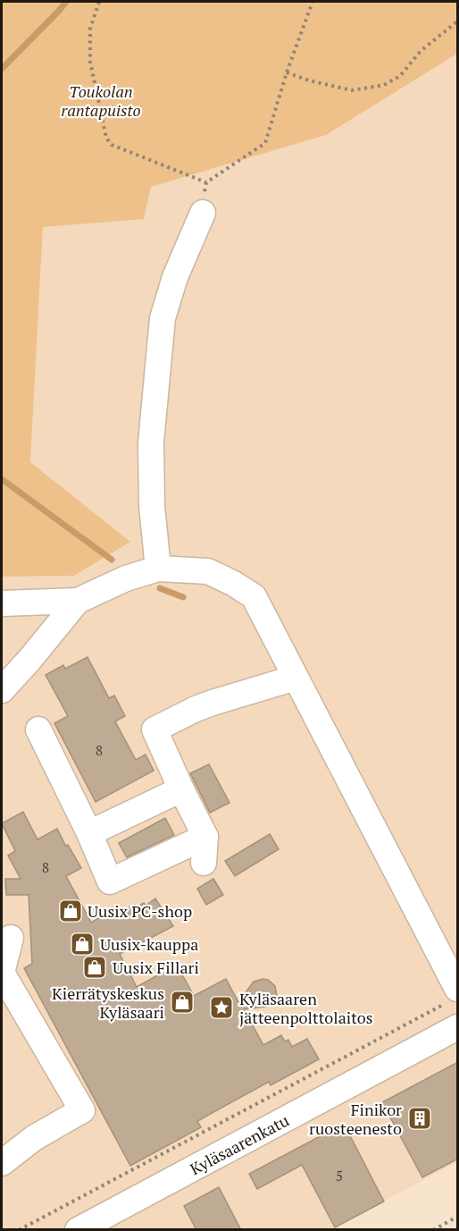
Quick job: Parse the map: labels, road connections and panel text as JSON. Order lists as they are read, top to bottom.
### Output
{
  "streets": {
    "street": ["Kyläsaarenkatu"]
  },
  "parks": ["Toukolan rantapuisto"],
  "places": {
    "shop": [
      "Uusix PC-shop",
      "Uusix-kauppa",
      "Uusix Fillari",
      "Kierrätyskeskus Kyläsaari"
    ],
    "place": ["Kyläsaaren jätteenpolttolaitos"],
    "building": ["Finikor ruosteenesto"]
  },
  "house_numbers": ["8", "8", "5"]
}
